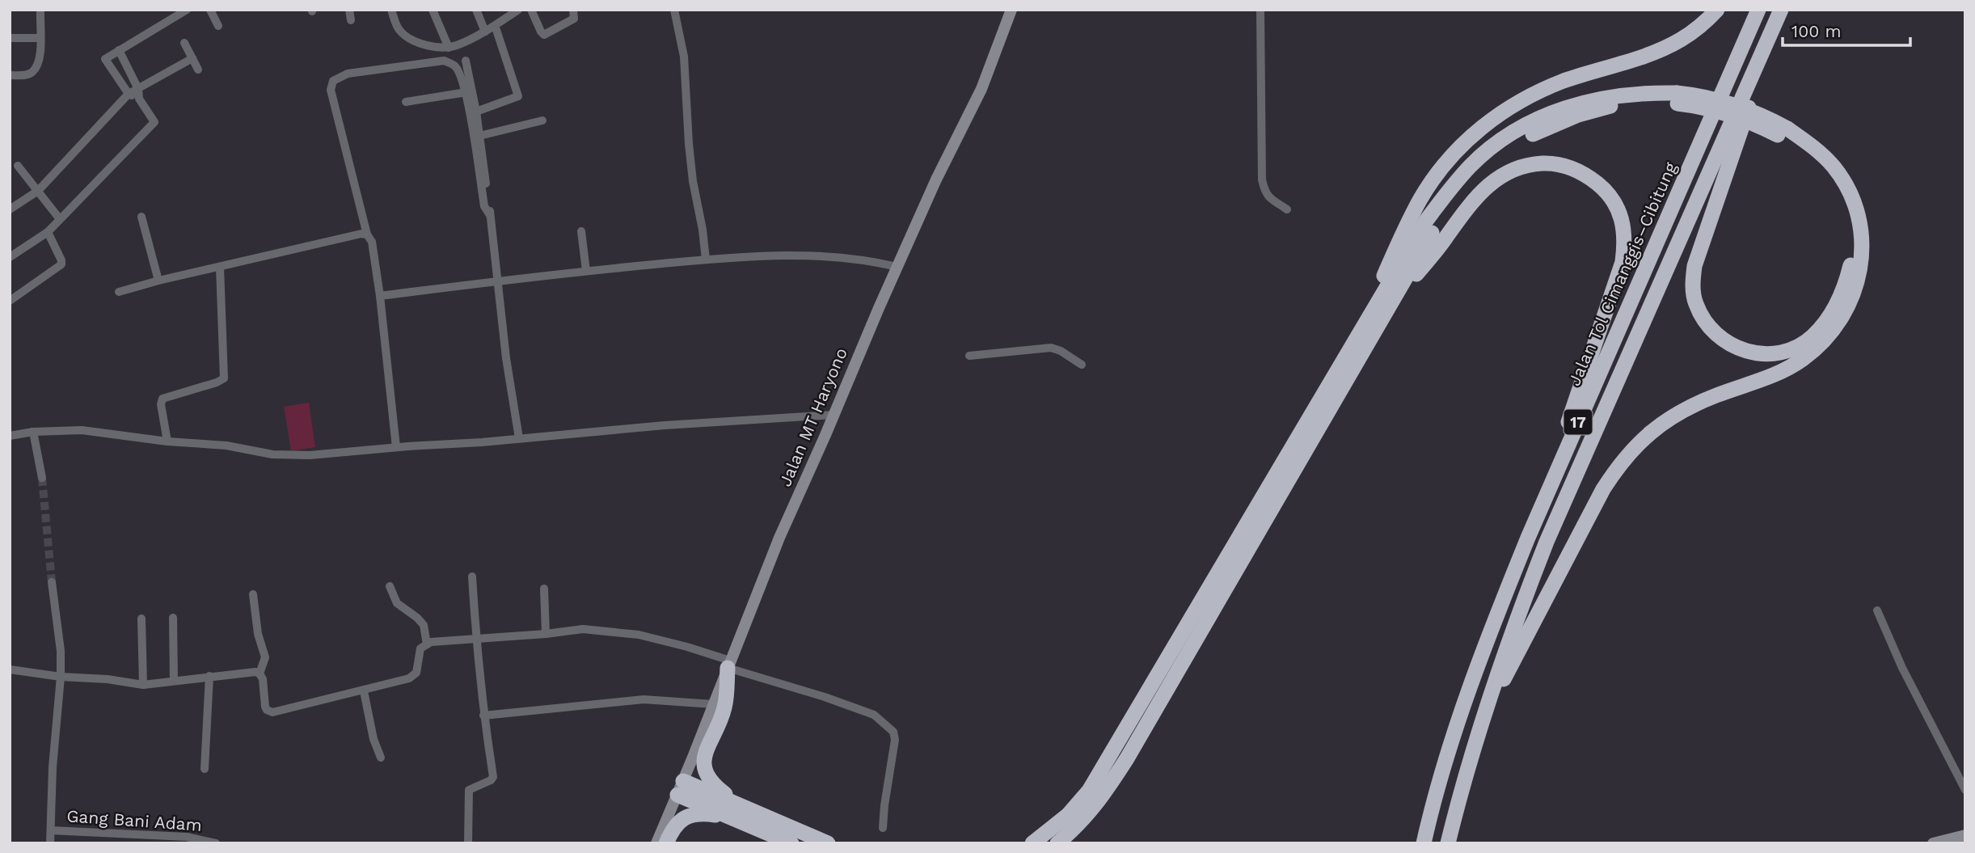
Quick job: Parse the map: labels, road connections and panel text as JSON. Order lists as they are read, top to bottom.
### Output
{
  "streets": {
    "highway": ["Jalan Tol Cimanggis–Cibitung", "17"],
    "main road": ["Jalan MT Haryono"],
    "street": ["Gang Bani Adam"]
  },
  "scale_bar": "100 m"
}
